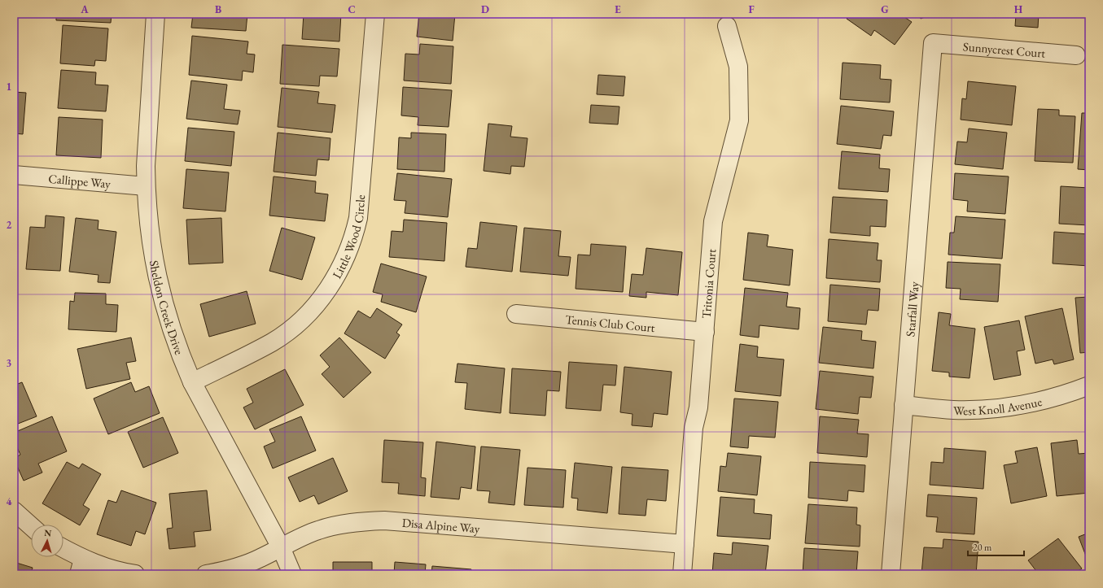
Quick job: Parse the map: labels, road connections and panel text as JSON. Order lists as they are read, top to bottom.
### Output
{
  "streets": {
    "street": [
      "Sunnycrest Court",
      "Callippe Way",
      "Little Wood Circle",
      "Tritonia Court",
      "Sheldon Creek Drive",
      "Starfall Way",
      "Tennis Club Court",
      "West Knoll Avenue",
      "Disa Alpine Way"
    ]
  },
  "crossings": [
    ["Sunnycrest Court", "Starfall Way"],
    ["Callippe Way", "Sheldon Creek Drive"],
    ["Little Wood Circle", "Sheldon Creek Drive"],
    ["Tritonia Court", "Tennis Club Court"],
    ["Tritonia Court", "Disa Alpine Way"],
    ["Sheldon Creek Drive", "Disa Alpine Way"],
    ["Starfall Way", "West Knoll Avenue"]
  ],
  "scale_bar": "20 m",
  "north": "top",
  "grid": {
    "columns": [
      "A",
      "B",
      "C",
      "D",
      "E",
      "F",
      "G",
      "H"
    ],
    "rows": [
      "1",
      "2",
      "3",
      "4"
    ]
  }
}
